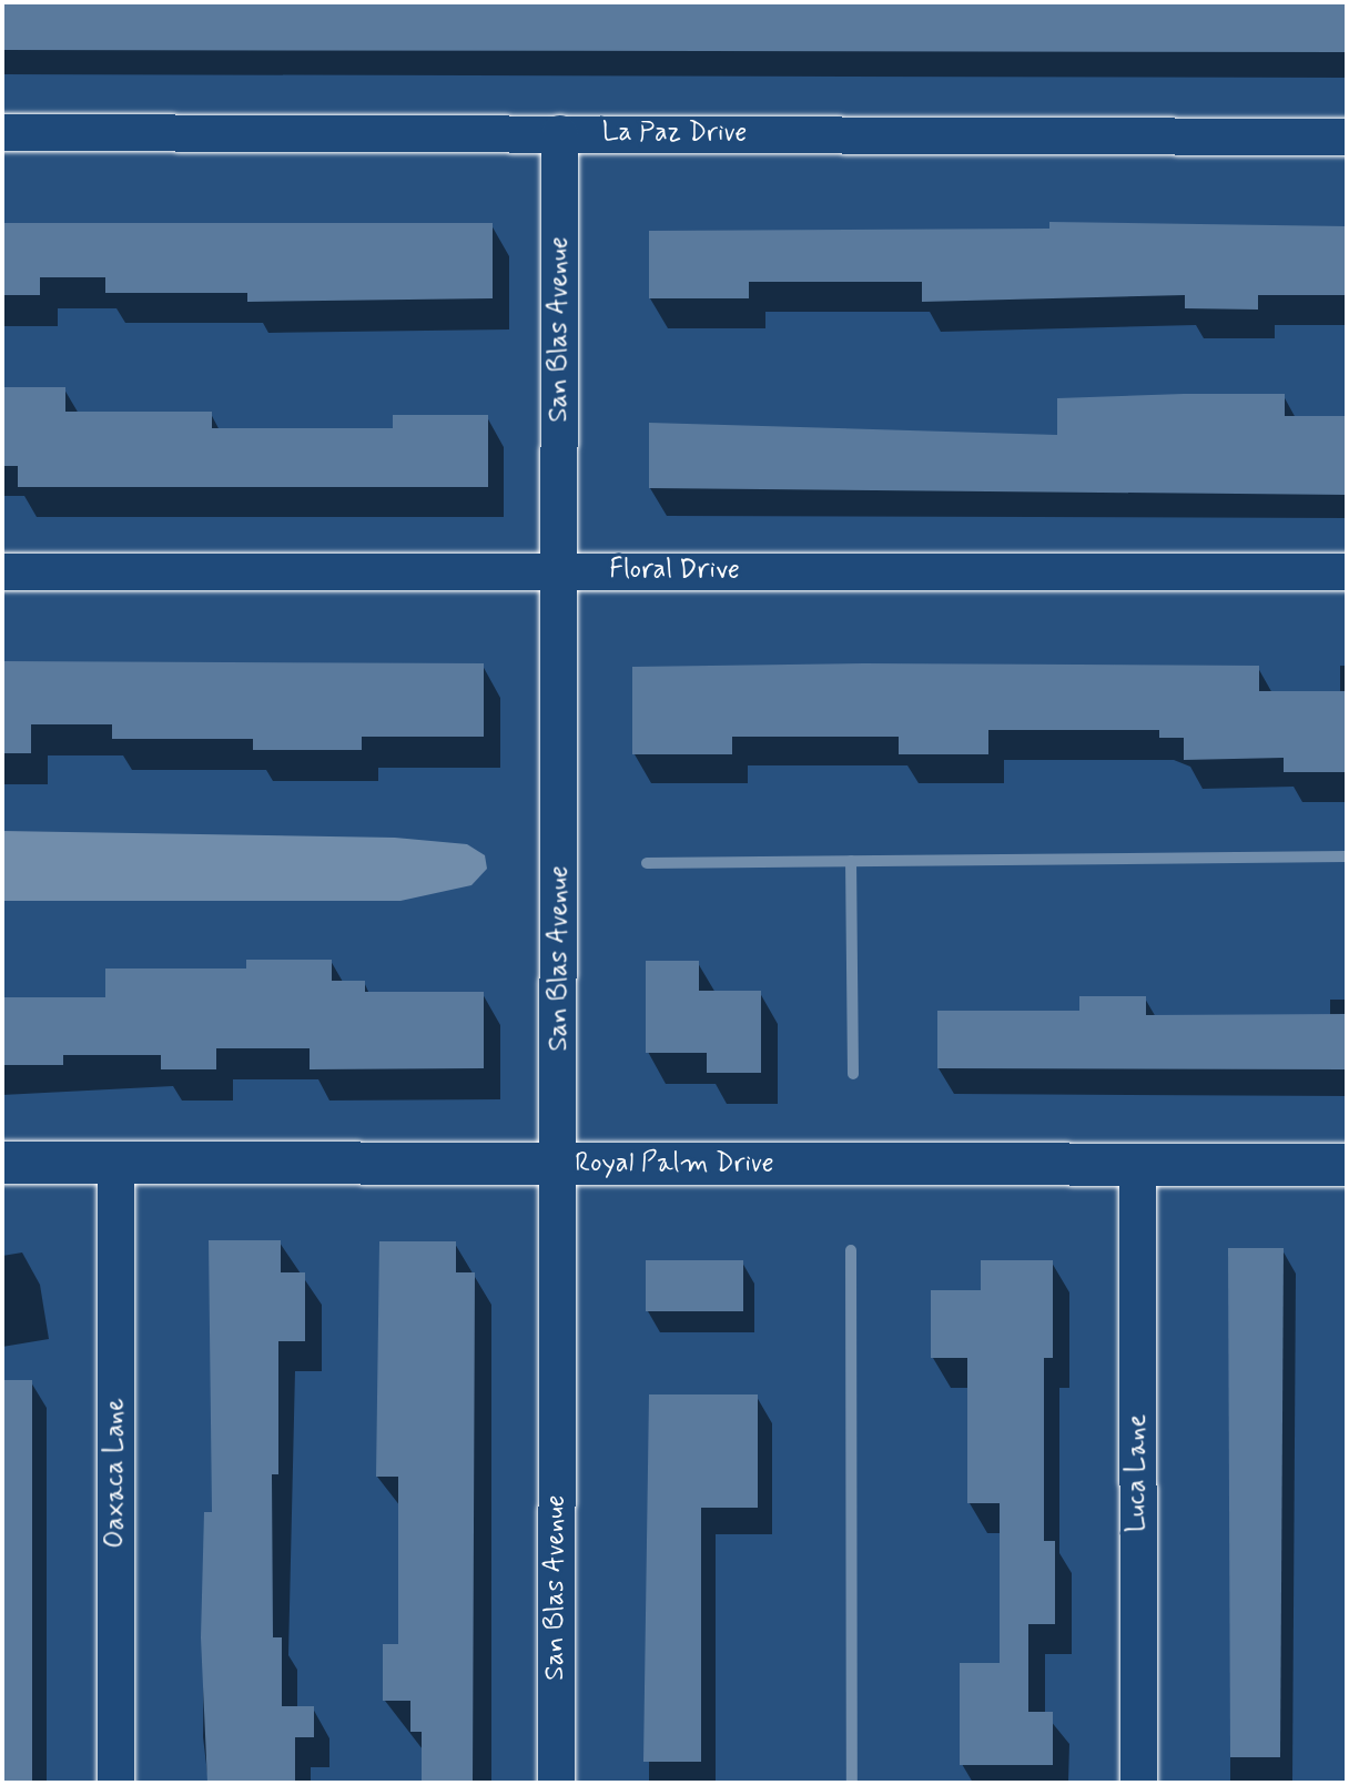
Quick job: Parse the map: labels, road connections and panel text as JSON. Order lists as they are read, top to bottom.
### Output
{
  "streets": {
    "street": [
      "La Paz Drive",
      "San Blas Avenue",
      "Floral Drive",
      "Royal Palm Drive",
      "Oaxaca Lane",
      "Luca Lane"
    ]
  },
  "crossings": [
    ["La Paz Drive", "San Blas Avenue"],
    ["San Blas Avenue", "Floral Drive"],
    ["San Blas Avenue", "Royal Palm Drive"],
    ["Royal Palm Drive", "Oaxaca Lane"],
    ["Royal Palm Drive", "Luca Lane"]
  ]
}
